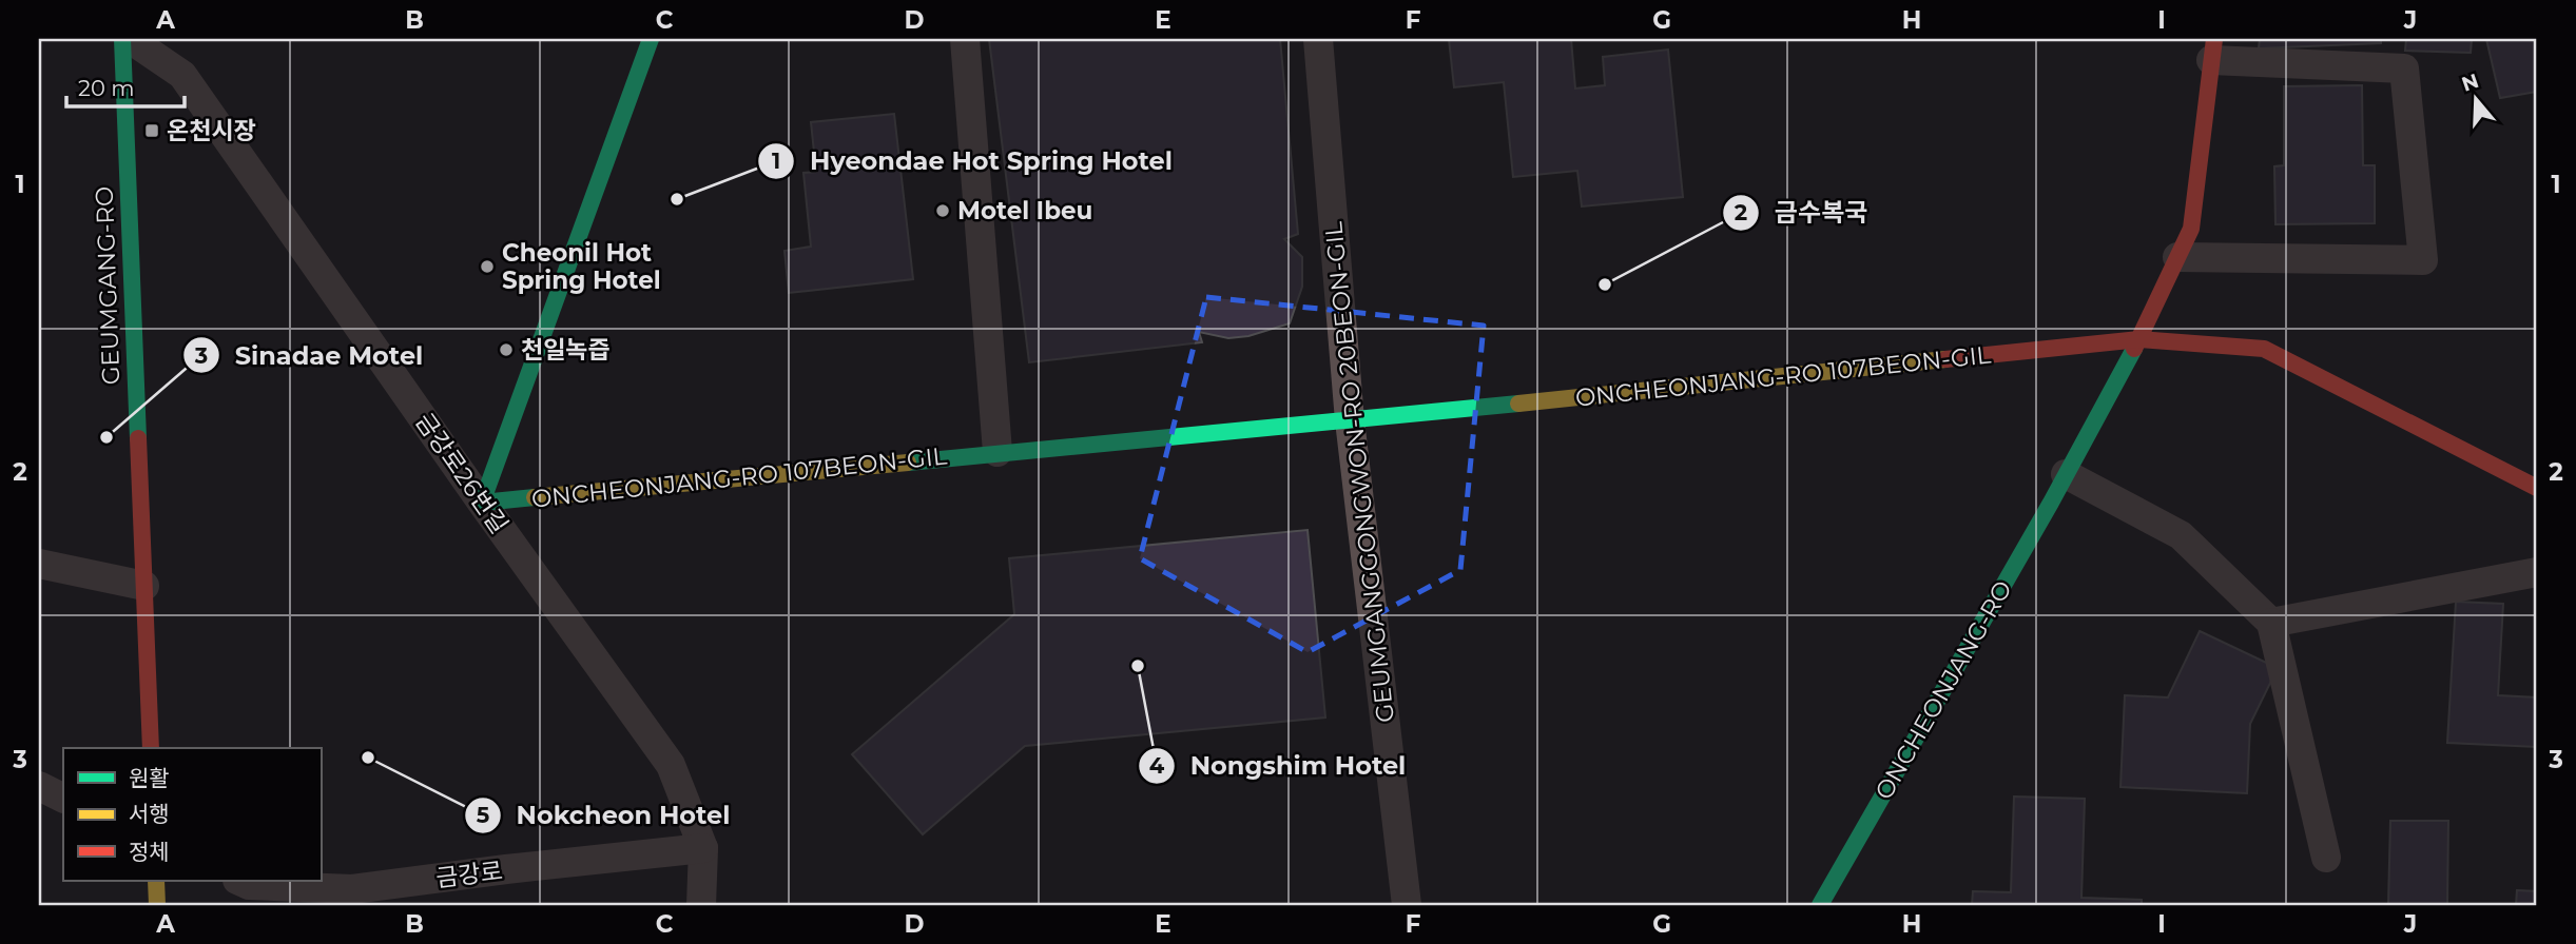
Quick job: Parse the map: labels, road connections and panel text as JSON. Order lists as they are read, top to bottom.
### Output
{
  "streets": {
    "street": [
      "GEUMGANG-RO",
      "ONCHEONJANG-RO 107BEON-GIL",
      "GEUMGANGGONGWON-RO 20BEON-GIL",
      "금강로26번길",
      "ONCHEONJANG-RO",
      "금강로"
    ]
  },
  "crossings": [
    ["ONCHEONJANG-RO 107BEON-GIL", "GEUMGANGGONGWON-RO 20BEON-GIL"],
    ["ONCHEONJANG-RO 107BEON-GIL", "금강로26번길"],
    ["ONCHEONJANG-RO 107BEON-GIL", "ONCHEONJANG-RO"],
    ["금강로26번길", "금강로"]
  ],
  "places": {
    "transit": ["온천시장"],
    "other": [
      "Hyeondae Hot Spring Hotel",
      "Motel Ibeu",
      "Cheonil Hot Spring Hotel",
      "금수복국",
      "천일녹즙",
      "Sinadae Motel",
      "Nongshim Hotel",
      "Nokcheon Hotel"
    ]
  },
  "legend": ["원활", "서행", "정체"],
  "scale_bar": "20 m",
  "north": "top",
  "grid": {
    "columns": [
      "A",
      "B",
      "C",
      "D",
      "E",
      "F",
      "G",
      "H",
      "I",
      "J"
    ],
    "rows": ["1", "2", "3"]
  }
}
